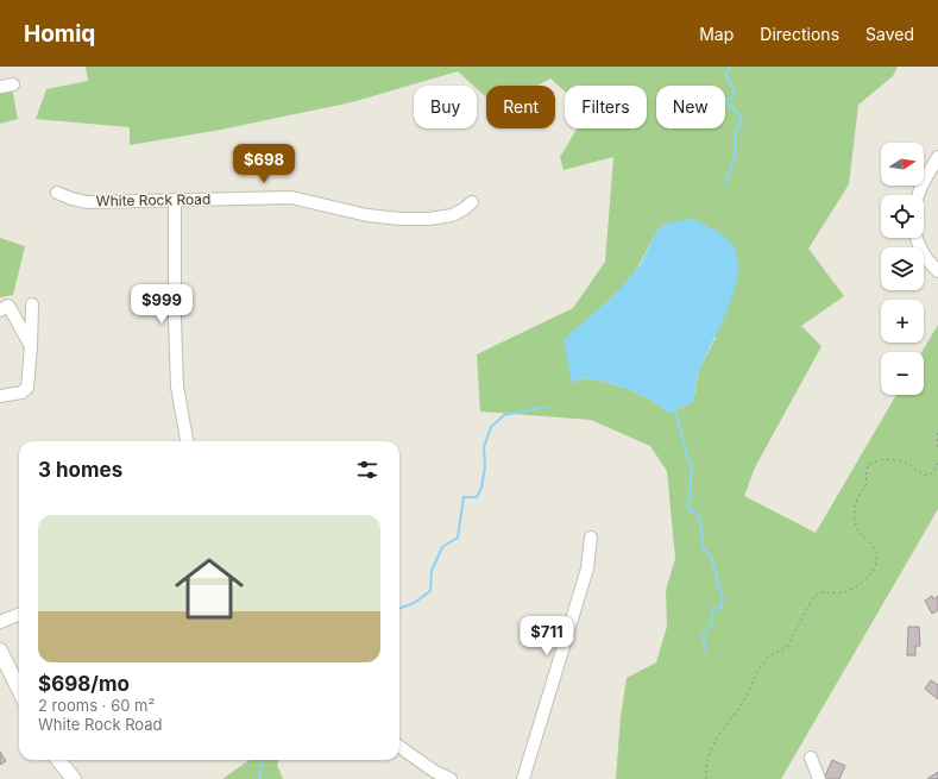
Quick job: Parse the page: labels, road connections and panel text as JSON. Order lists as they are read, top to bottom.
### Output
{
  "streets": {
    "street": ["White Rock Road"]
  },
  "north": "right",
  "page": {
    "header": "Homiq",
    "nav": ["Map", "Directions", "Saved"],
    "chip": [
      "Buy",
      "Rent",
      "Filters",
      "New"
    ],
    "map_buttons": ["+", "−"],
    "price": ["$698", "$999", "$711"],
    "heading": "3 homes",
    "list": [
      {
        "name": "$698/mo",
        "note": "2 rooms · 60 m² · White Rock Road"
      }
    ]
  }
}
